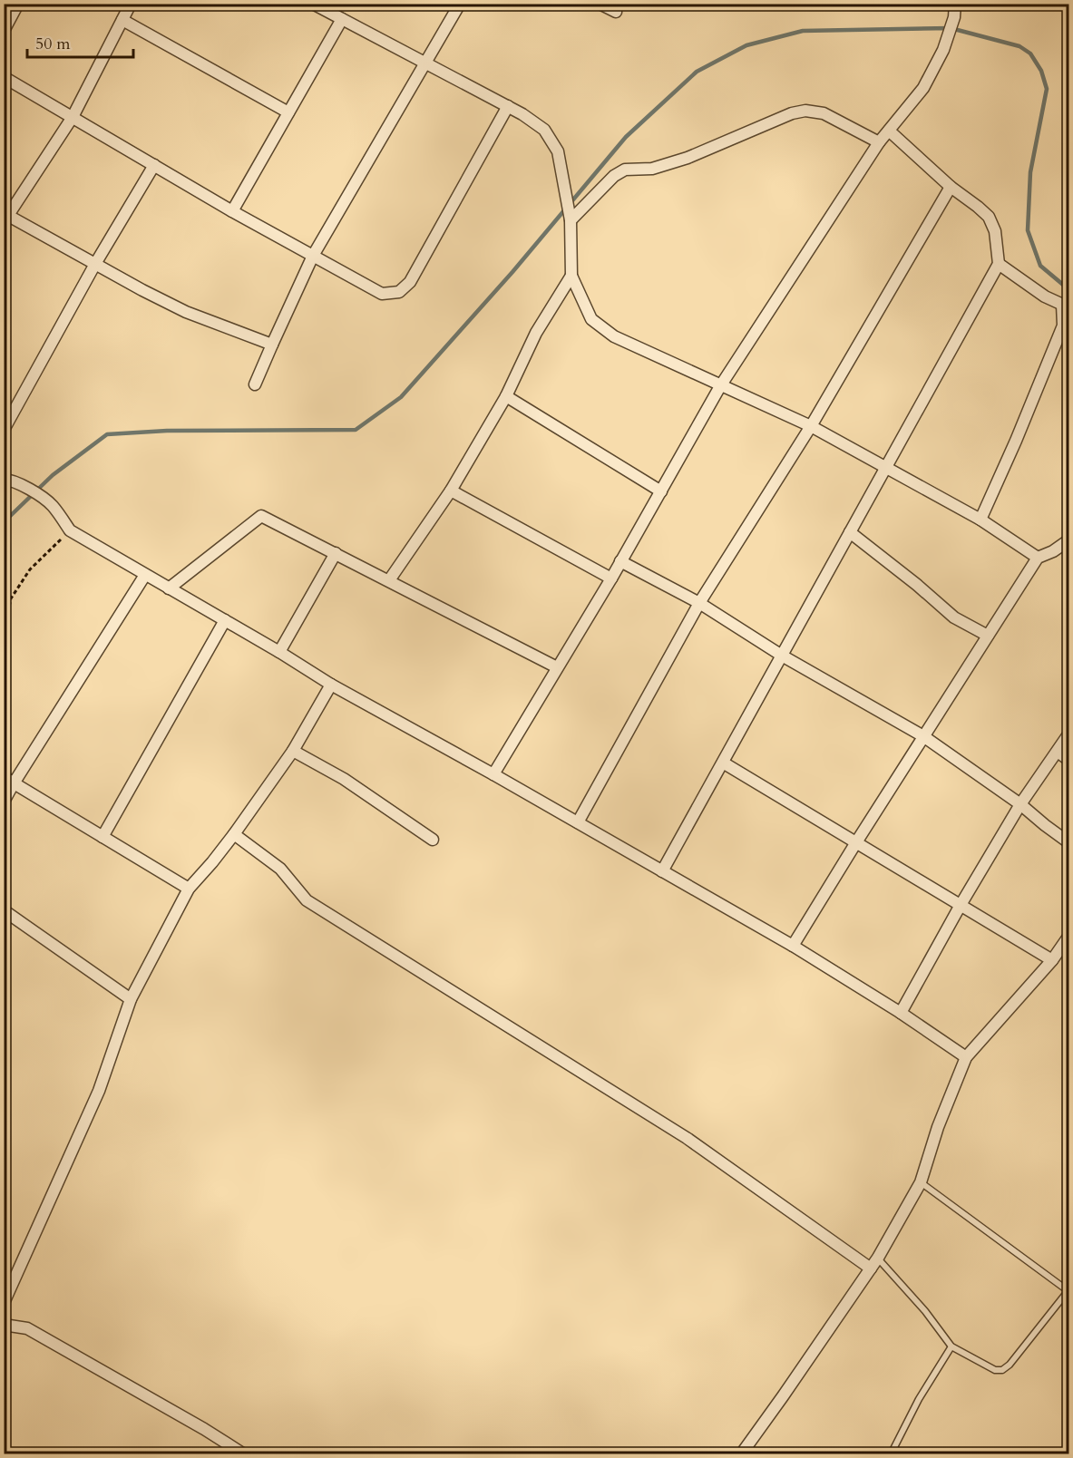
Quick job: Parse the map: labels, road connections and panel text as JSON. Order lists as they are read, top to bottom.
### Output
{
  "scale_bar": "50 m"
}
